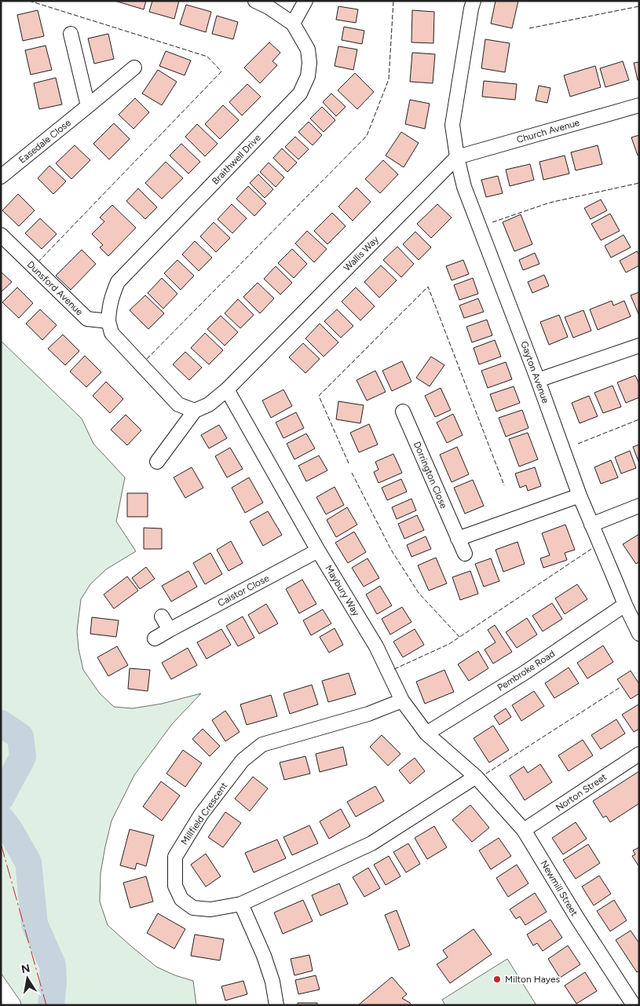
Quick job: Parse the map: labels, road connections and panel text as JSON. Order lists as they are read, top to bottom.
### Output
{
  "streets": {
    "street": [
      "Church Avenue",
      "Easedale Close",
      "Braithwell Drive",
      "Wallis Way",
      "Dunsford Avenue",
      "Gayton Avenue",
      "Dorrington Close",
      "Caistor Close",
      "Maybury Way",
      "Pembroke Road",
      "Norton Street",
      "Millfield Crescent",
      "Newmill Street"
    ]
  },
  "crossings": [
    ["Church Avenue", "Wallis Way"],
    ["Church Avenue", "Gayton Avenue"],
    ["Braithwell Drive", "Dunsford Avenue"],
    ["Wallis Way", "Gayton Avenue"],
    ["Wallis Way", "Maybury Way"],
    ["Gayton Avenue", "Pembroke Road"],
    ["Caistor Close", "Maybury Way"],
    ["Maybury Way", "Pembroke Road"],
    ["Maybury Way", "Millfield Crescent"],
    ["Maybury Way", "Newmill Street"],
    ["Norton Street", "Newmill Street"],
    ["Millfield Crescent", "Newmill Street"]
  ],
  "places": ["Milton Hayes"],
  "north": "top"
}
